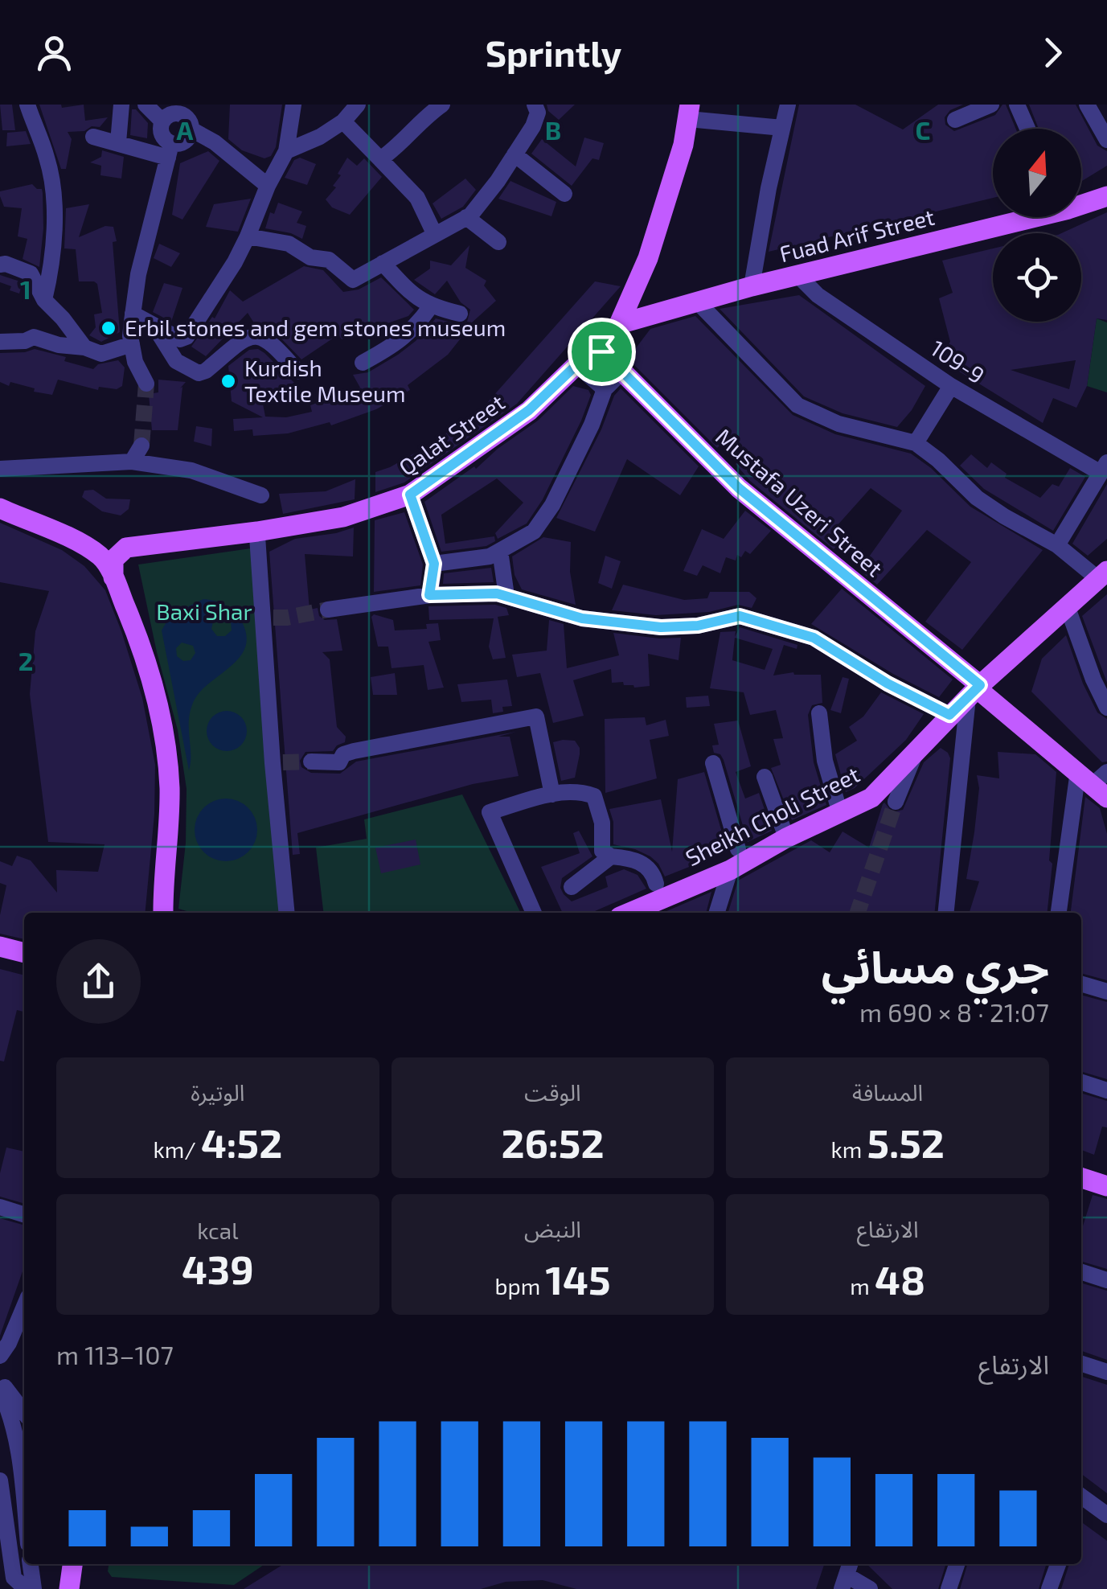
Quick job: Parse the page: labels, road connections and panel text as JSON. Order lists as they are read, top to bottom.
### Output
{
  "streets": {
    "main road": [
      "Fuad Arif Street",
      "Qalat Street",
      "Mustafa Uzeri Street",
      "Sheikh Choli Street"
    ],
    "street": ["109-9"]
  },
  "crossings": [
    ["Fuad Arif Street", "109-9"],
    ["Fuad Arif Street", "Qalat Street"],
    ["Qalat Street", "Mustafa Uzeri Street"],
    ["Mustafa Uzeri Street", "Sheikh Choli Street"]
  ],
  "parks": ["Baxi Shar"],
  "places": ["Erbil stones and gem stones museum", "Kurdish Textile Museum"],
  "north": "top",
  "page": {
    "header": "Sprintly",
    "heading": ["جري مسائي", "21:07 · 8 × 690 m"],
    "stats": [
      ["المسافة", "5.52 km"],
      ["الوقت", "26:52"],
      ["الوتيرة", "4:52 /km"],
      ["الارتفاع", "48 m"],
      ["النبض", "145 bpm"],
      ["kcal", "439"]
    ],
    "chart": ["الارتفاع", "107–113 m"]
  },
  "grid": {
    "columns": ["A", "B", "C"],
    "rows": ["1", "2"]
  }
}
